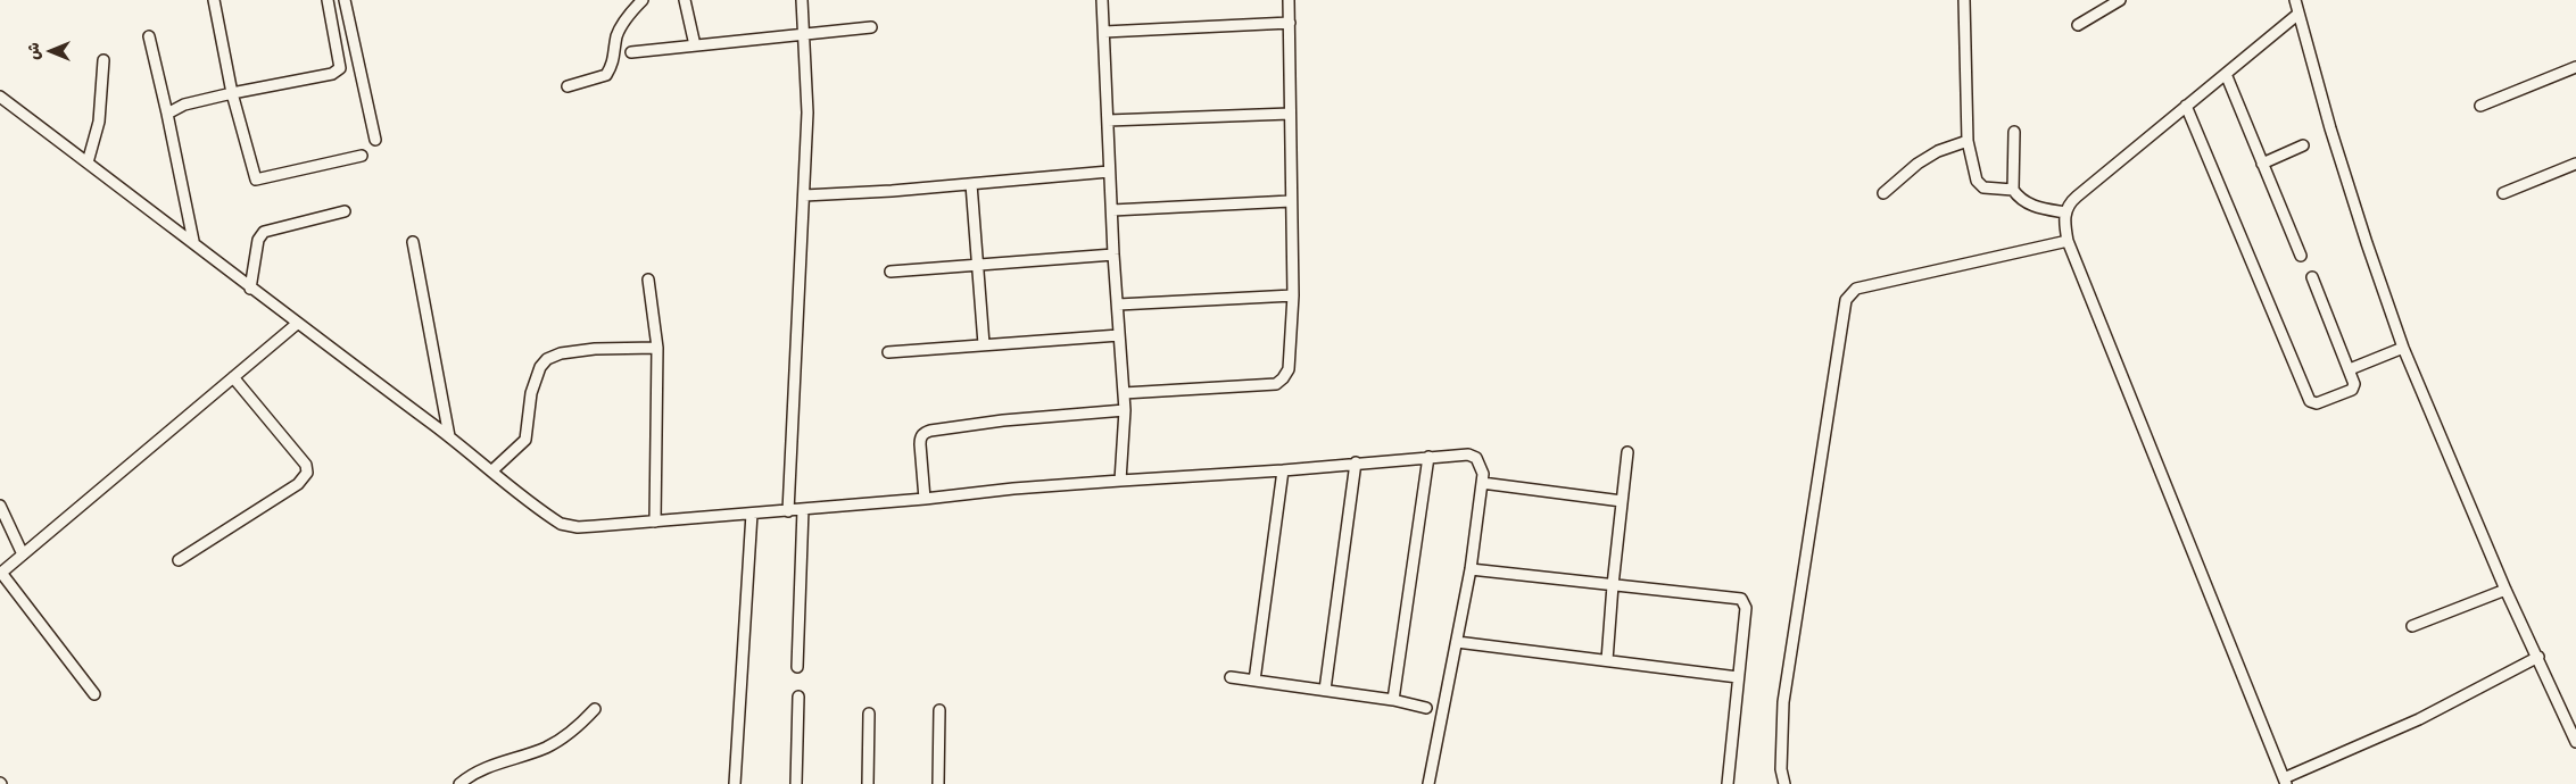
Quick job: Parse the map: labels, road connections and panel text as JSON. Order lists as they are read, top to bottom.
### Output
{
  "north": "left"
}
